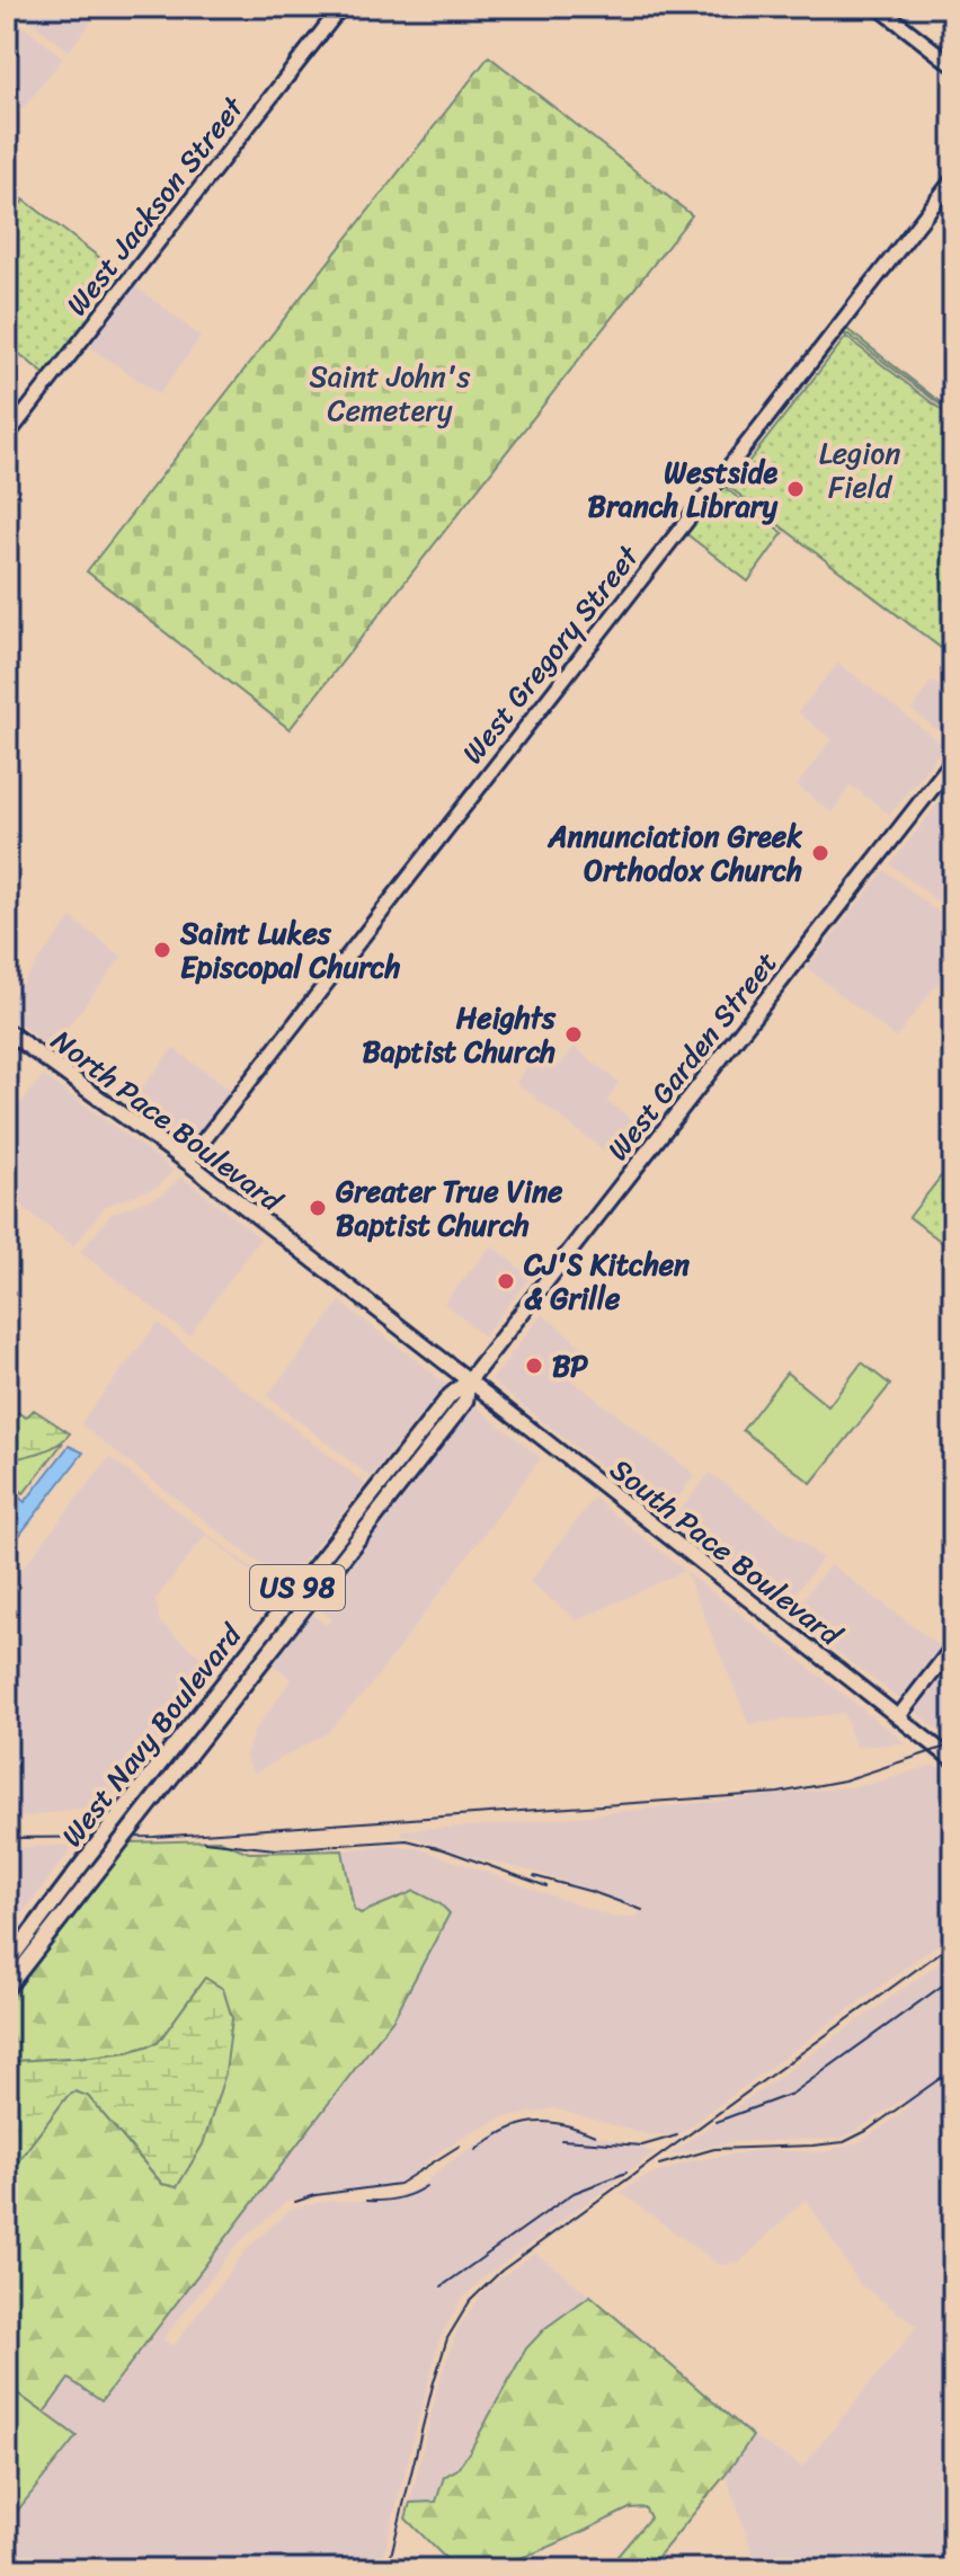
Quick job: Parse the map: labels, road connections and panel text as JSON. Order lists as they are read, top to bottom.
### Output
{
  "streets": {
    "main road": [
      "West Garden Street",
      "North Pace Boulevard",
      "US 98",
      "West Navy Boulevard"
    ],
    "street": ["West Jackson Street", "West Gregory Street", "South Pace Boulevard"]
  },
  "crossings": [
    ["West Gregory Street", "North Pace Boulevard"],
    ["West Garden Street", "North Pace Boulevard"],
    ["West Garden Street", "South Pace Boulevard"],
    ["West Garden Street", "West Navy Boulevard"],
    ["North Pace Boulevard", "South Pace Boulevard"],
    ["North Pace Boulevard", "West Navy Boulevard"],
    ["South Pace Boulevard", "West Navy Boulevard"]
  ],
  "parks": ["Saint John's Cemetery", "Legion Field"],
  "places": [
    "Westside Branch Library",
    "Annunciation Greek Orthodox Church",
    "Saint Lukes Episcopal Church",
    "Heights Baptist Church",
    "Greater True Vine Baptist Church",
    "CJ'S Kitchen & Grille",
    "BP"
  ]
}
